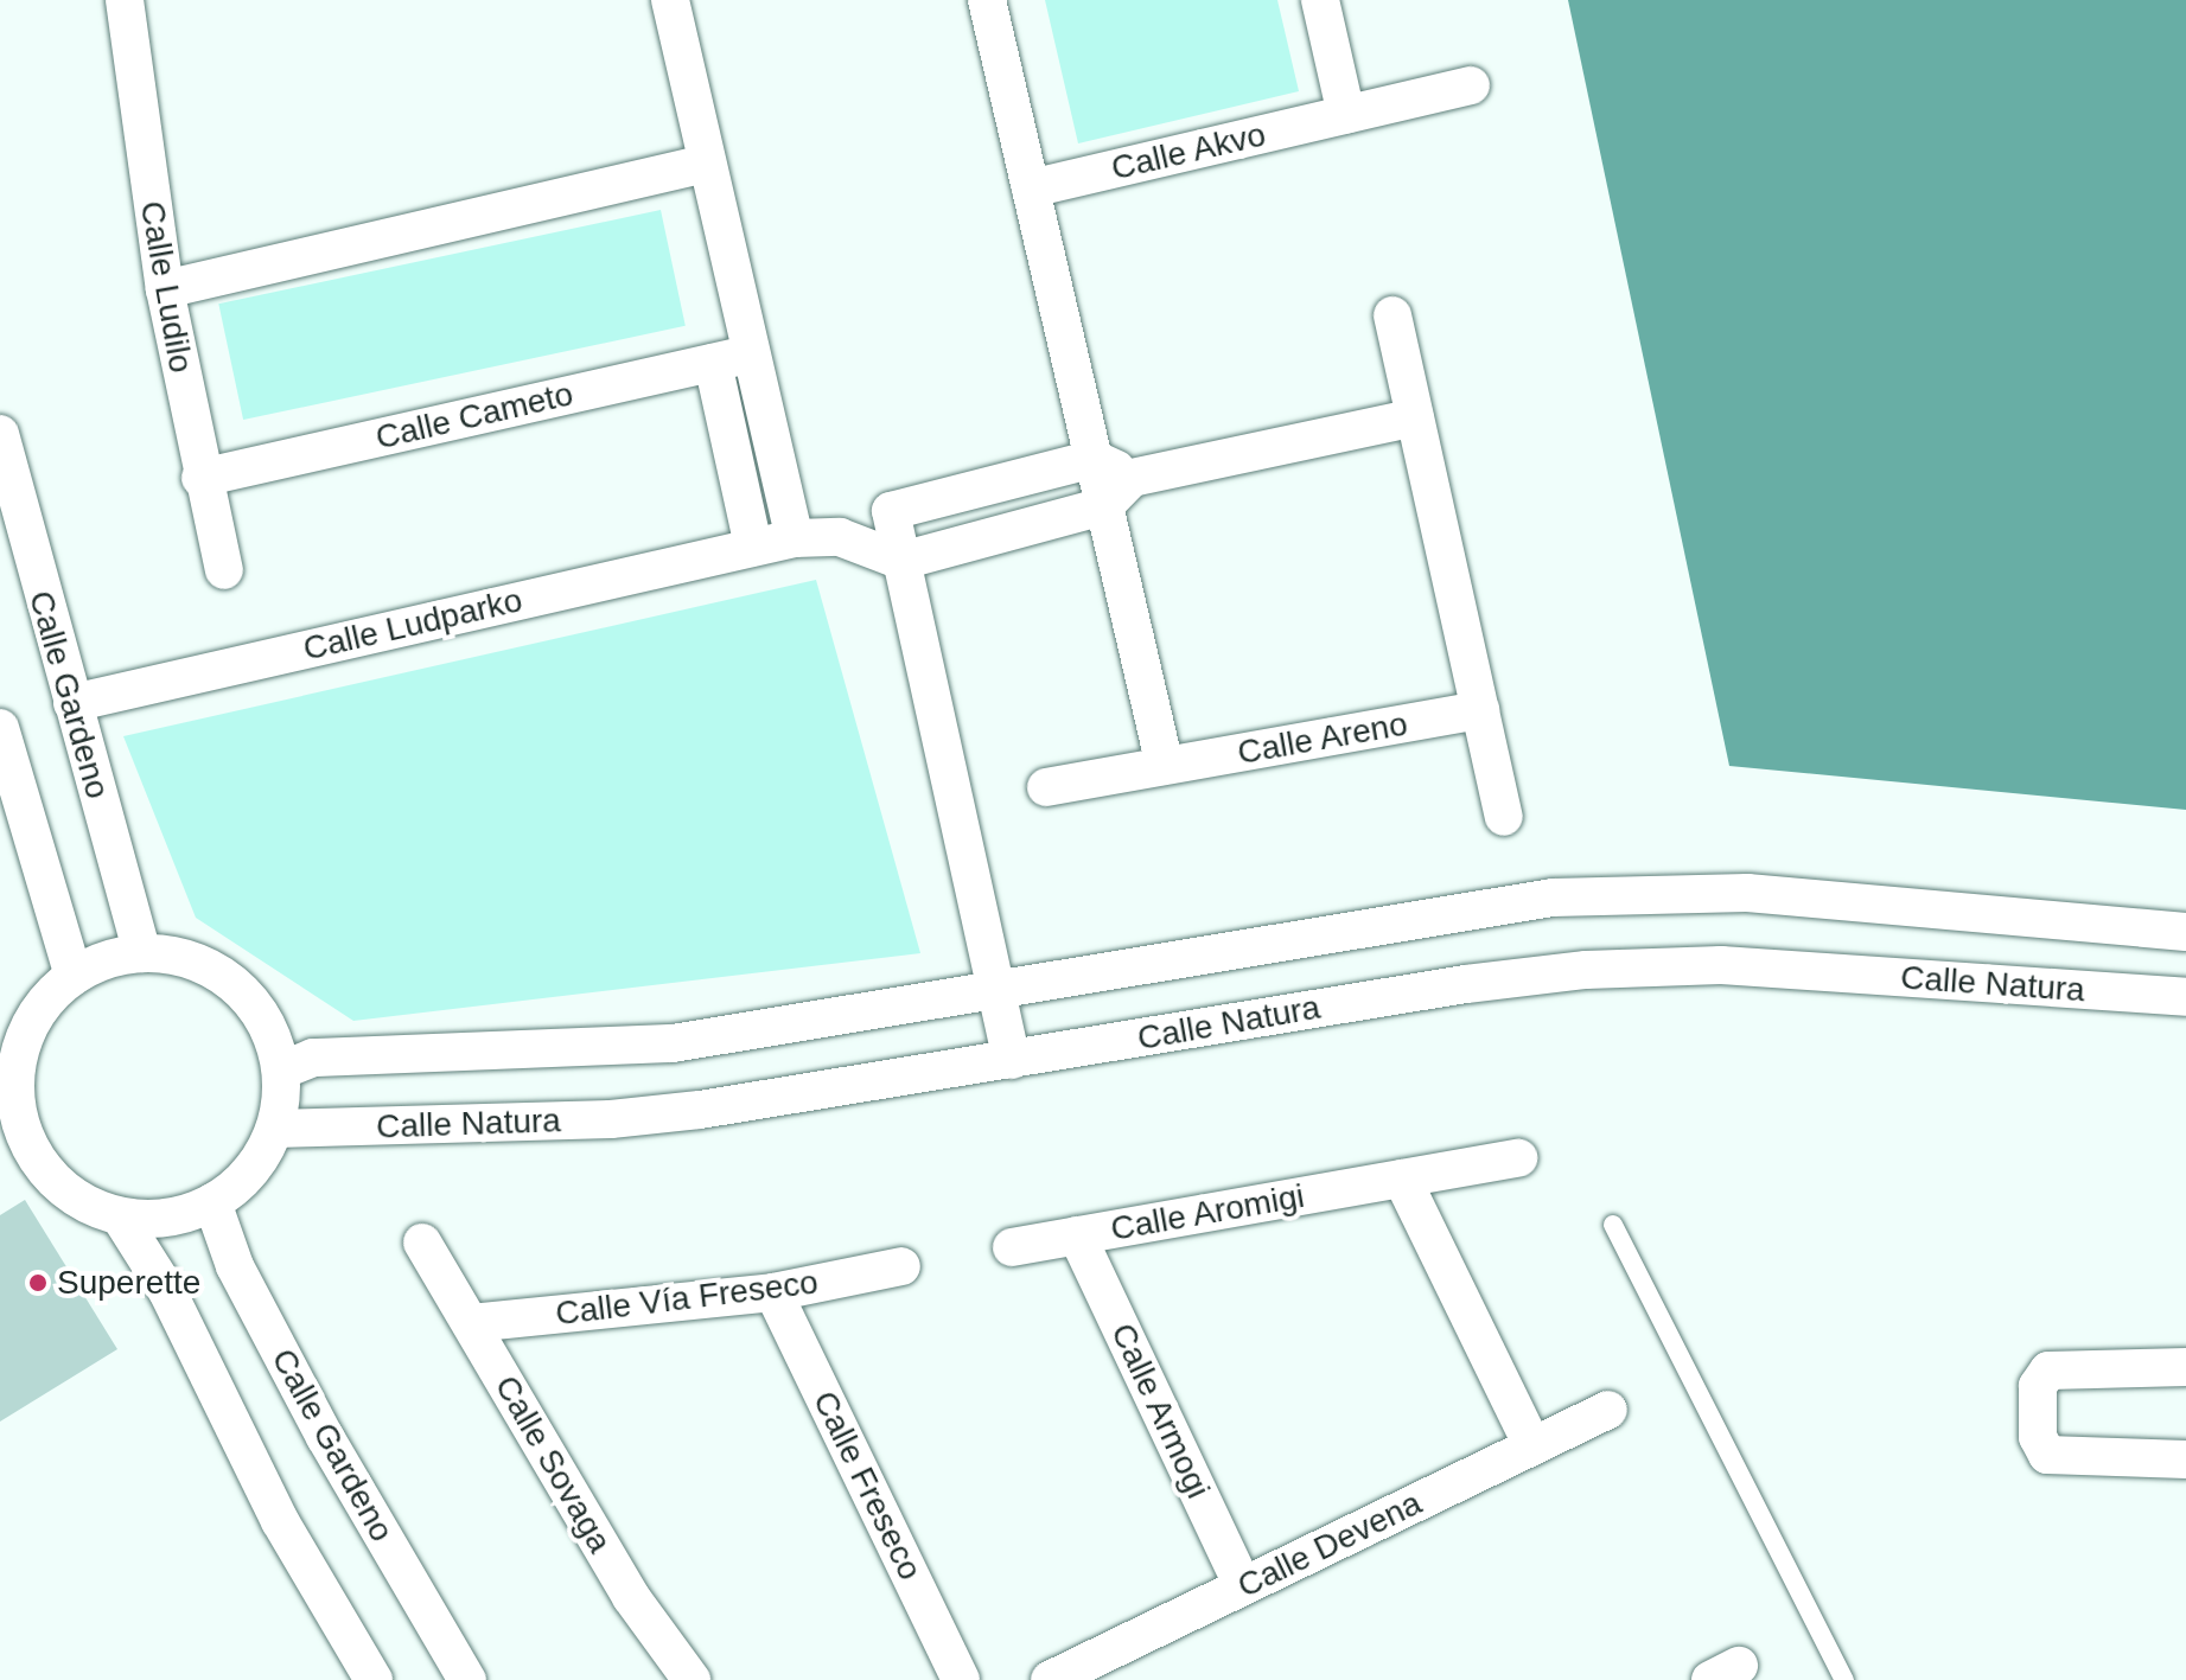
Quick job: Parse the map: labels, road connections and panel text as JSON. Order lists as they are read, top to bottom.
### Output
{
  "streets": {
    "street": [
      "Calle Akvo",
      "Calle Ludilo",
      "Calle Cameto",
      "Calle Ludparko",
      "Calle Gardeno",
      "Calle Areno",
      "Calle Natura",
      "Calle Aromigi",
      "Calle Vía Freseco",
      "Calle Armogi",
      "Calle Sovaga",
      "Calle Freseco",
      "Calle Devena"
    ]
  },
  "crossings": [
    ["Calle Ludilo", "Calle Cameto"],
    ["Calle Ludparko", "Calle Gardeno"],
    ["Calle Gardeno", "Calle Natura"],
    ["Calle Aromigi", "Calle Armogi"],
    ["Calle Vía Freseco", "Calle Sovaga"],
    ["Calle Vía Freseco", "Calle Freseco"],
    ["Calle Armogi", "Calle Devena"]
  ],
  "places": ["Superette"]
}
